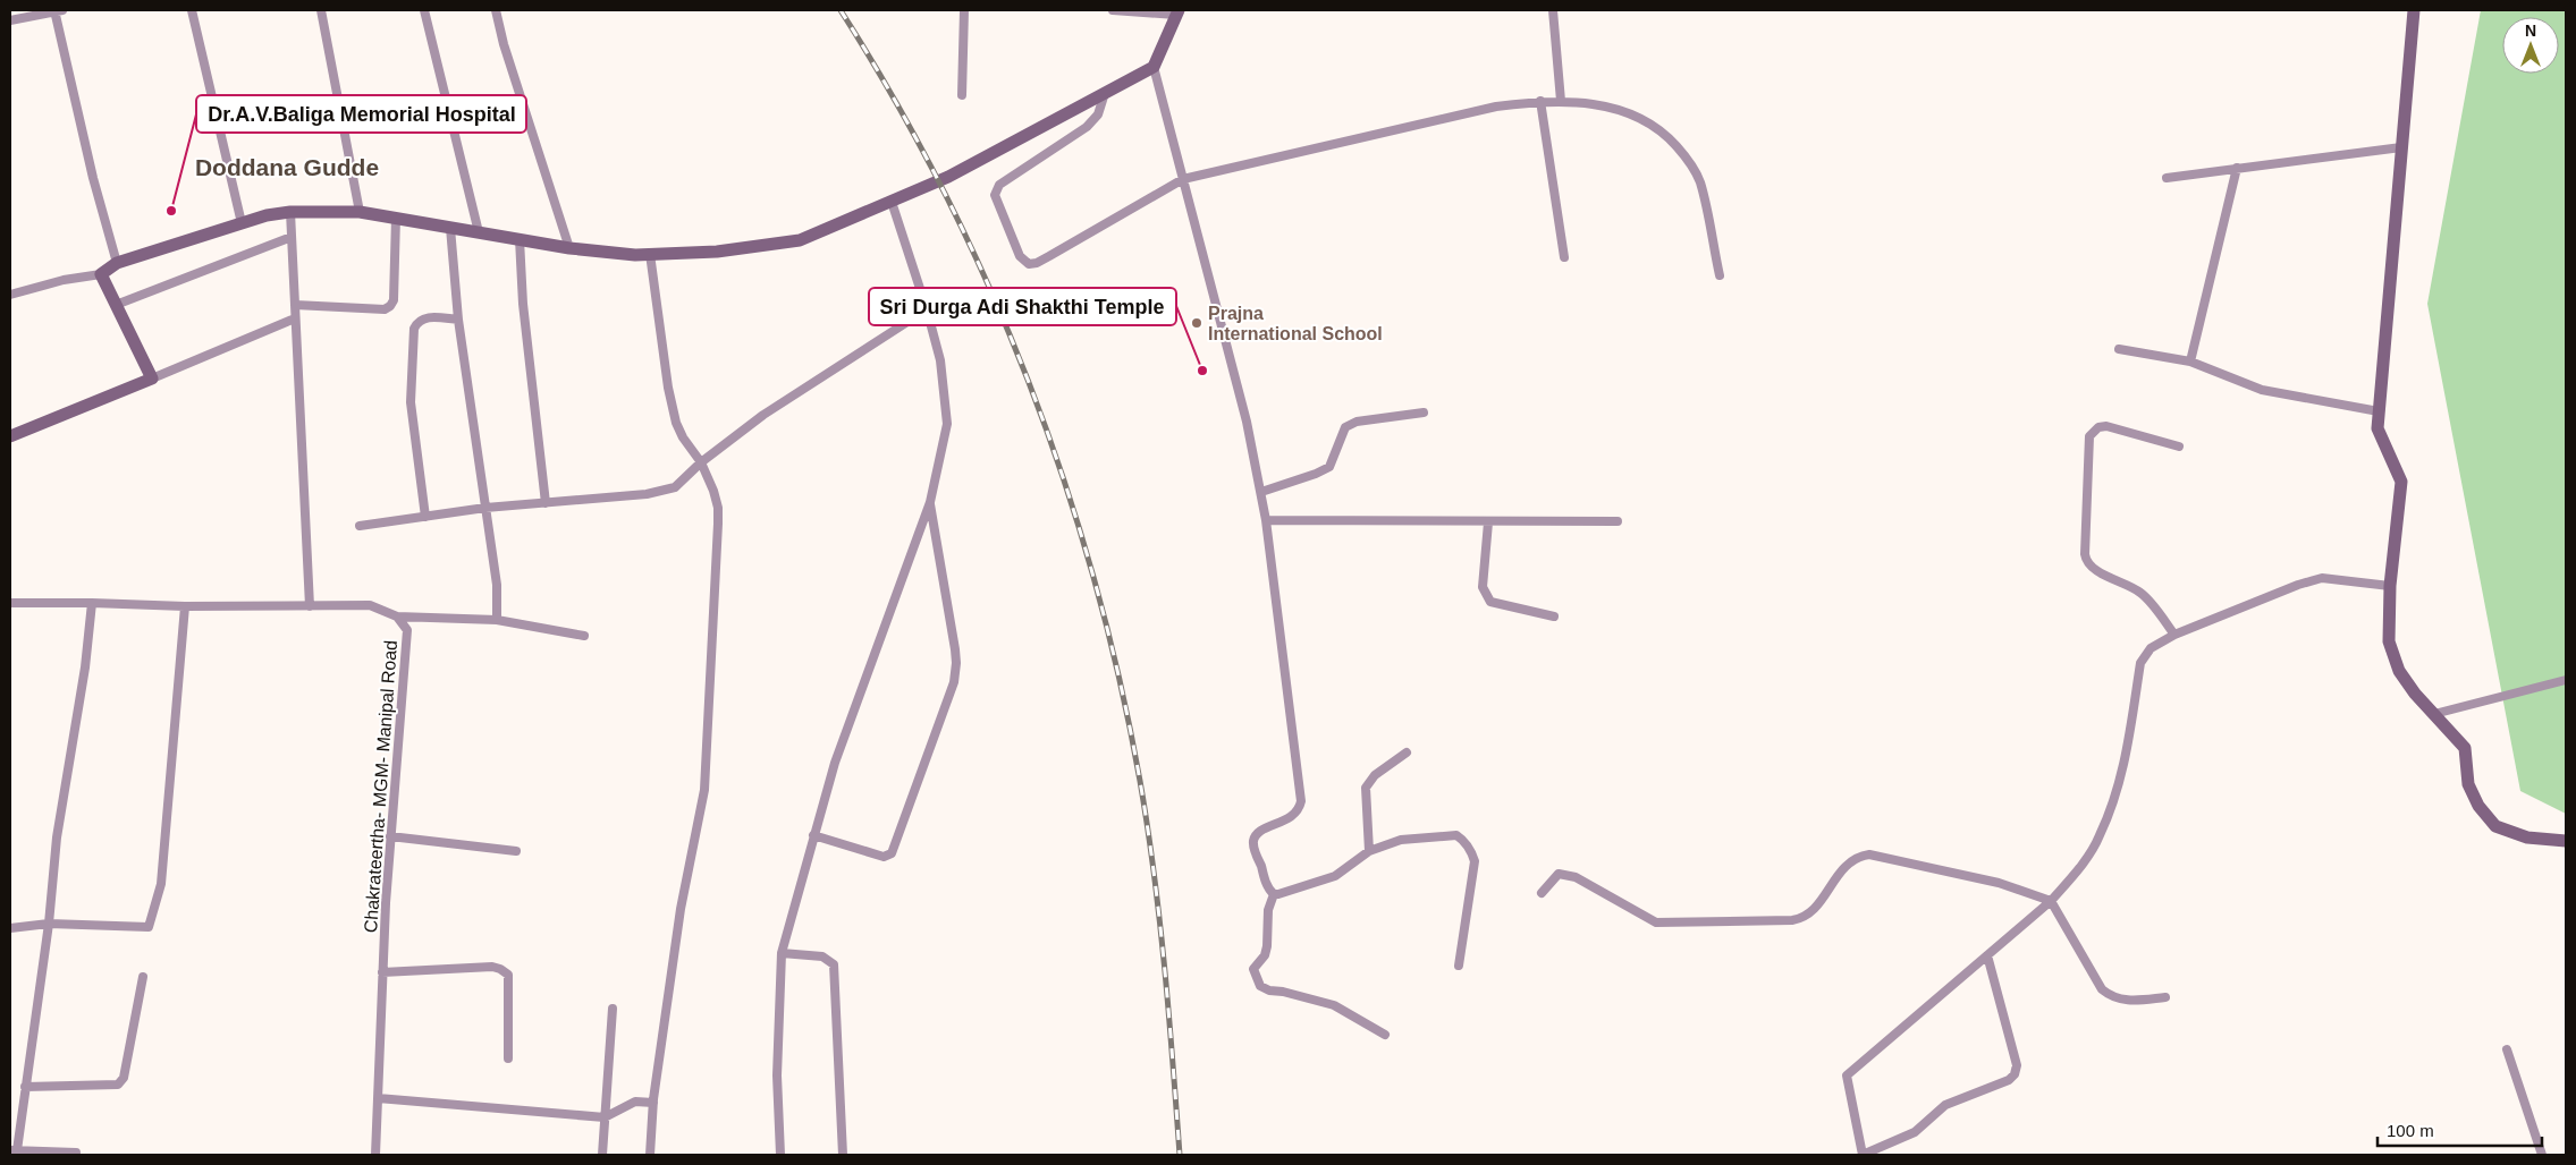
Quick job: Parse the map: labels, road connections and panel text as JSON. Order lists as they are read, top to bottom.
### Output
{
  "streets": {
    "street": ["Chakrateertha- MGM- Manipal Road"]
  },
  "districts": ["Doddana Gudde"],
  "places": ["Dr.A.V.Baliga Memorial Hospital", "Prajna International School", "Sri Durga Adi Shakthi Temple"],
  "scale_bar": "100 m",
  "north": "top"
}
